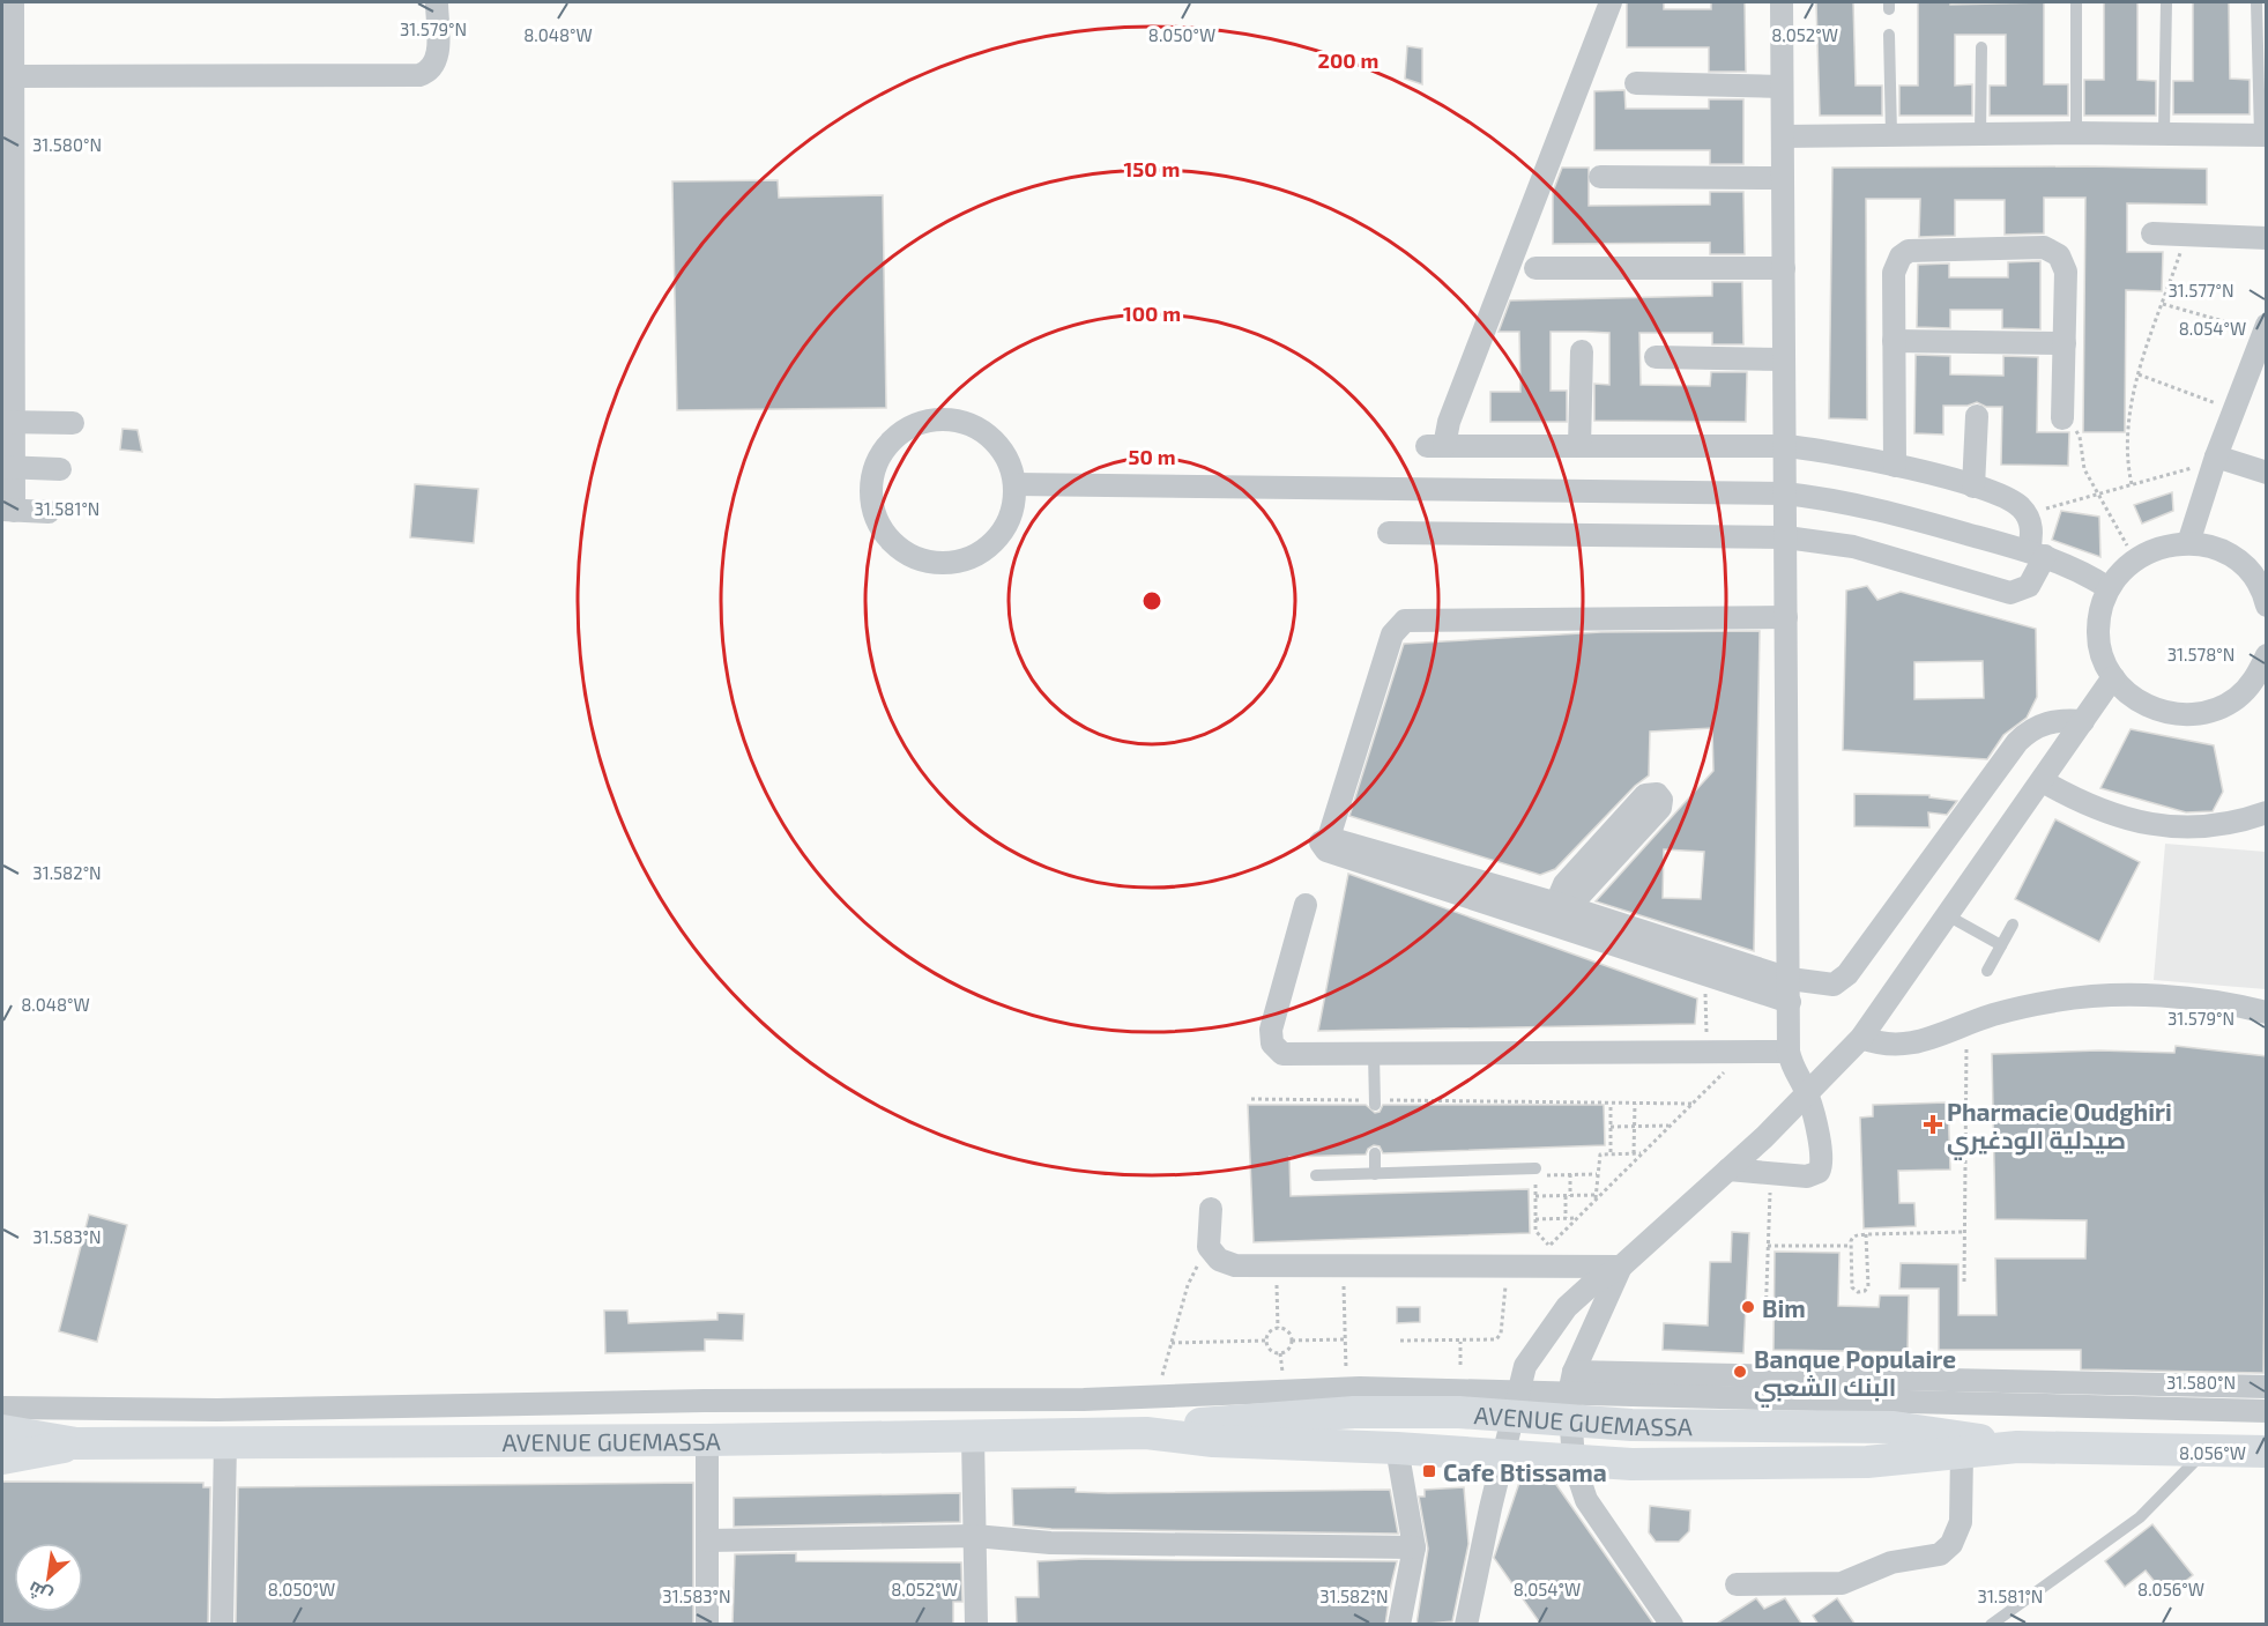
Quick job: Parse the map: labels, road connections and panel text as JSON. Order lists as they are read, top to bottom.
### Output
{
  "streets": {
    "main road": ["AVENUE GUEMASSA"]
  },
  "places": {
    "health": ["Pharmacie Oudghiri صيدلية الودغيري"],
    "other": ["Bim", "Banque Populaire البنك الشعبي"],
    "transit": ["Cafe Btissama"]
  },
  "north": "bottom left",
  "coordinates": [
    "31.579°N",
    "8.048°W",
    "8.050°W",
    "8.052°W",
    "31.580°N",
    "31.577°N",
    "8.054°W",
    "31.581°N",
    "31.578°N",
    "31.582°N",
    "31.583°N",
    "8.056°W"
  ],
  "rings": [
    "200 m",
    "150 m",
    "100 m",
    "50 m"
  ]
}
